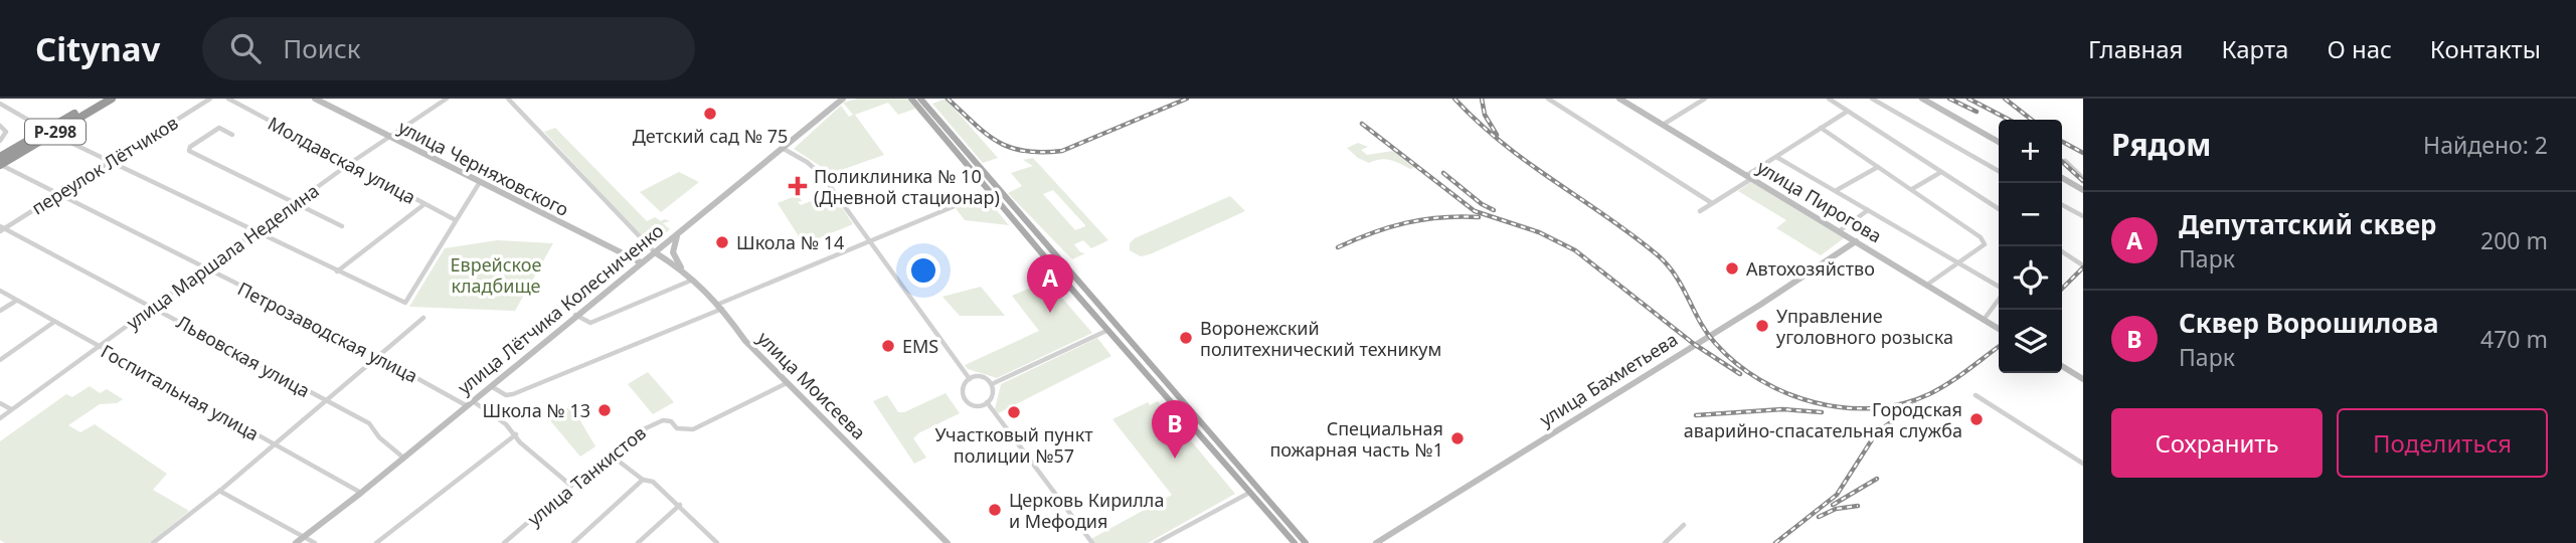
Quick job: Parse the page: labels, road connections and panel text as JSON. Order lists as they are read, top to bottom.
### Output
{
  "streets": {
    "highway": ["Р-298"],
    "street": [
      "Молдавская улица",
      "переулок Лётчиков",
      "улица Черняховского",
      "улица Пирогова",
      "улица Маршала Неделина",
      "улица Лётчика Колесниченко",
      "Петрозаводская улица",
      "Львовская улица",
      "улица Бахметьева",
      "улица Моисеева",
      "Госпитальная улица",
      "улица Танкистов"
    ]
  },
  "crossings": [
    ["Р-298", "Петрозаводская улица"],
    ["Молдавская улица", "улица Маршала Неделина"],
    ["переулок Лётчиков", "Петрозаводская улица"],
    ["переулок Лётчиков", "Львовская улица"],
    ["улица Черняховского", "улица Маршала Неделина"],
    ["улица Черняховского", "улица Лётчика Колесниченко"],
    ["улица Пирогова", "улица Бахметьева"],
    ["улица Маршала Неделина", "Петрозаводская улица"],
    ["улица Маршала Неделина", "Львовская улица"],
    ["улица Маршала Неделина", "Госпитальная улица"],
    ["улица Лётчика Колесниченко", "Петрозаводская улица"],
    ["улица Лётчика Колесниченко", "Львовская улица"],
    ["улица Лётчика Колесниченко", "улица Моисеева"],
    ["улица Лётчика Колесниченко", "Госпитальная улица"],
    ["Петрозаводская улица", "улица Танкистов"],
    ["улица Моисеева", "улица Танкистов"]
  ],
  "parks": ["Еврейское кладбище"],
  "places": {
    "other": [
      "Детский сад № 75",
      "Школа № 14",
      "Автохозяйство",
      "Управление уголовного розыска",
      "Воронежский политехнический техникум",
      "EMS",
      "Школа № 13",
      "Участковый пункт полиции №57",
      "Городская аварийно-спасательная служба",
      "Специальная пожарная часть №1",
      "Церковь Кирилла и Мефодия"
    ],
    "health": ["Поликлиника № 10 (Дневной стационар)"]
  },
  "page": {
    "header": "Citynav",
    "search": "Поиск",
    "nav": [
      "Главная",
      "Карта",
      "О нас",
      "Контакты"
    ],
    "heading": ["Рядом", "Найдено: 2"],
    "map_buttons": ["+", "−"],
    "list": [
      {
        "mark": "A",
        "name": "Депутатский сквер",
        "note": "Парк",
        "value": "200 m"
      },
      {
        "mark": "B",
        "name": "Сквер Ворошилова",
        "note": "Парк",
        "value": "470 m"
      }
    ],
    "pins": ["A", "B"],
    "buttons": ["Сохранить", "Поделиться"]
  }
}
